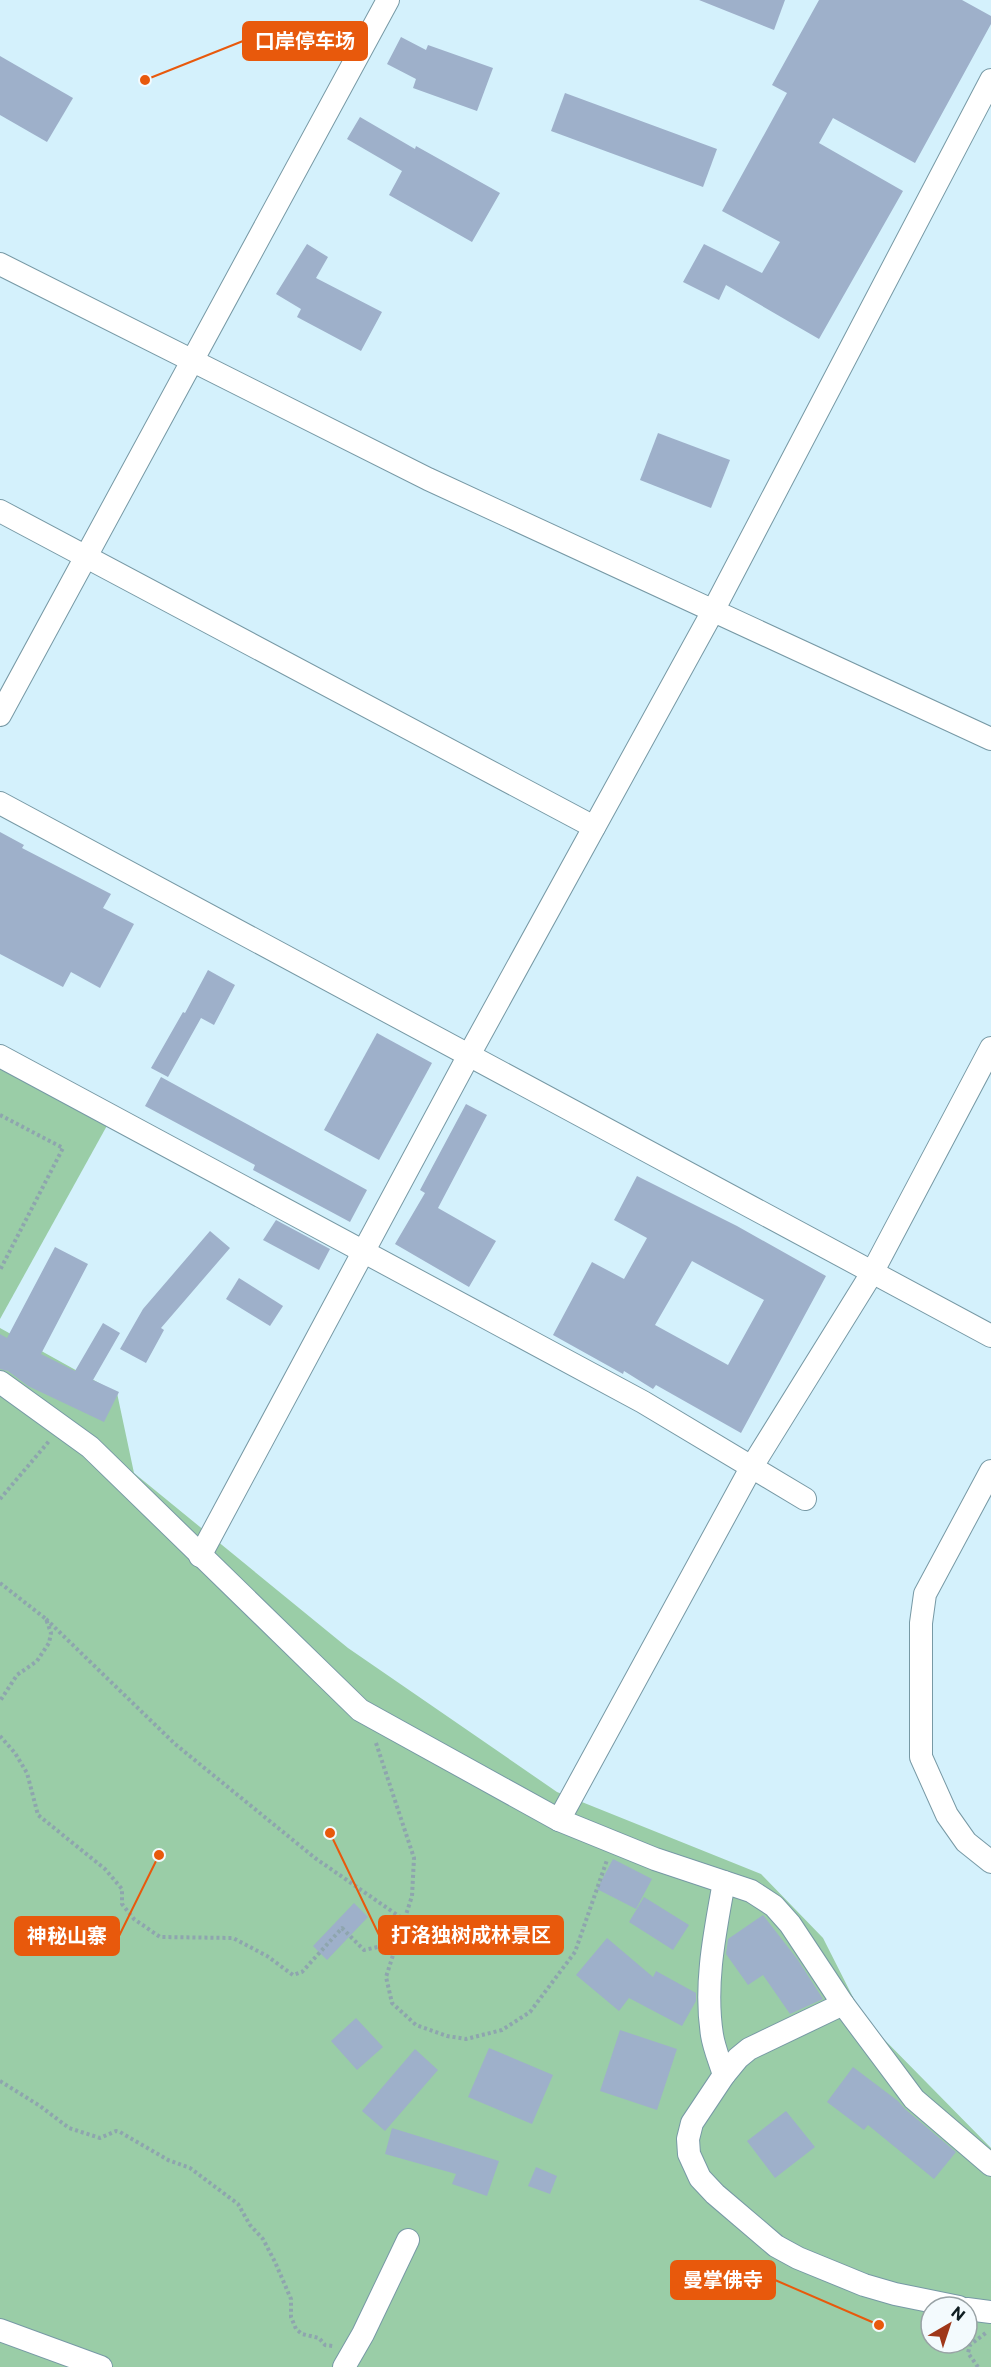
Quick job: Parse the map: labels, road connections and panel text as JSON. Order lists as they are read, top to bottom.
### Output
{
  "places": [
    "口岸停车场",
    "打洛独树成林景区",
    "神秘山寨",
    "曼掌佛寺"
  ],
  "north": "top right"
}
